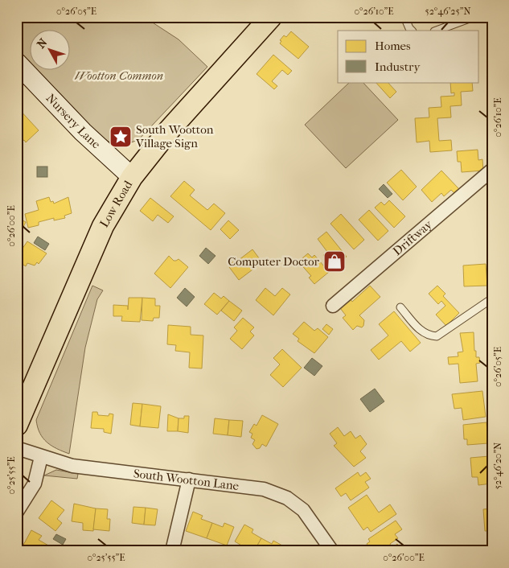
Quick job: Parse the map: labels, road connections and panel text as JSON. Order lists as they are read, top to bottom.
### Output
{
  "streets": {
    "main road": ["Low Road"],
    "street": ["Nursery Lane", "Driftway", "South Wootton Lane"]
  },
  "crossings": [
    ["Nursery Lane", "Low Road"]
  ],
  "parks": ["Wootton Common"],
  "places": {
    "place": ["South Wootton Village Sign"],
    "shop": ["Computer Doctor"]
  },
  "legend": ["Homes", "Industry"],
  "north": "top left",
  "coordinates": [
    "0°26'05\"E",
    "0°26'10\"E",
    "52°46'25\"N",
    "0°26'00\"E",
    "52°46'20\"N",
    "0°25'55\"E"
  ]
}
